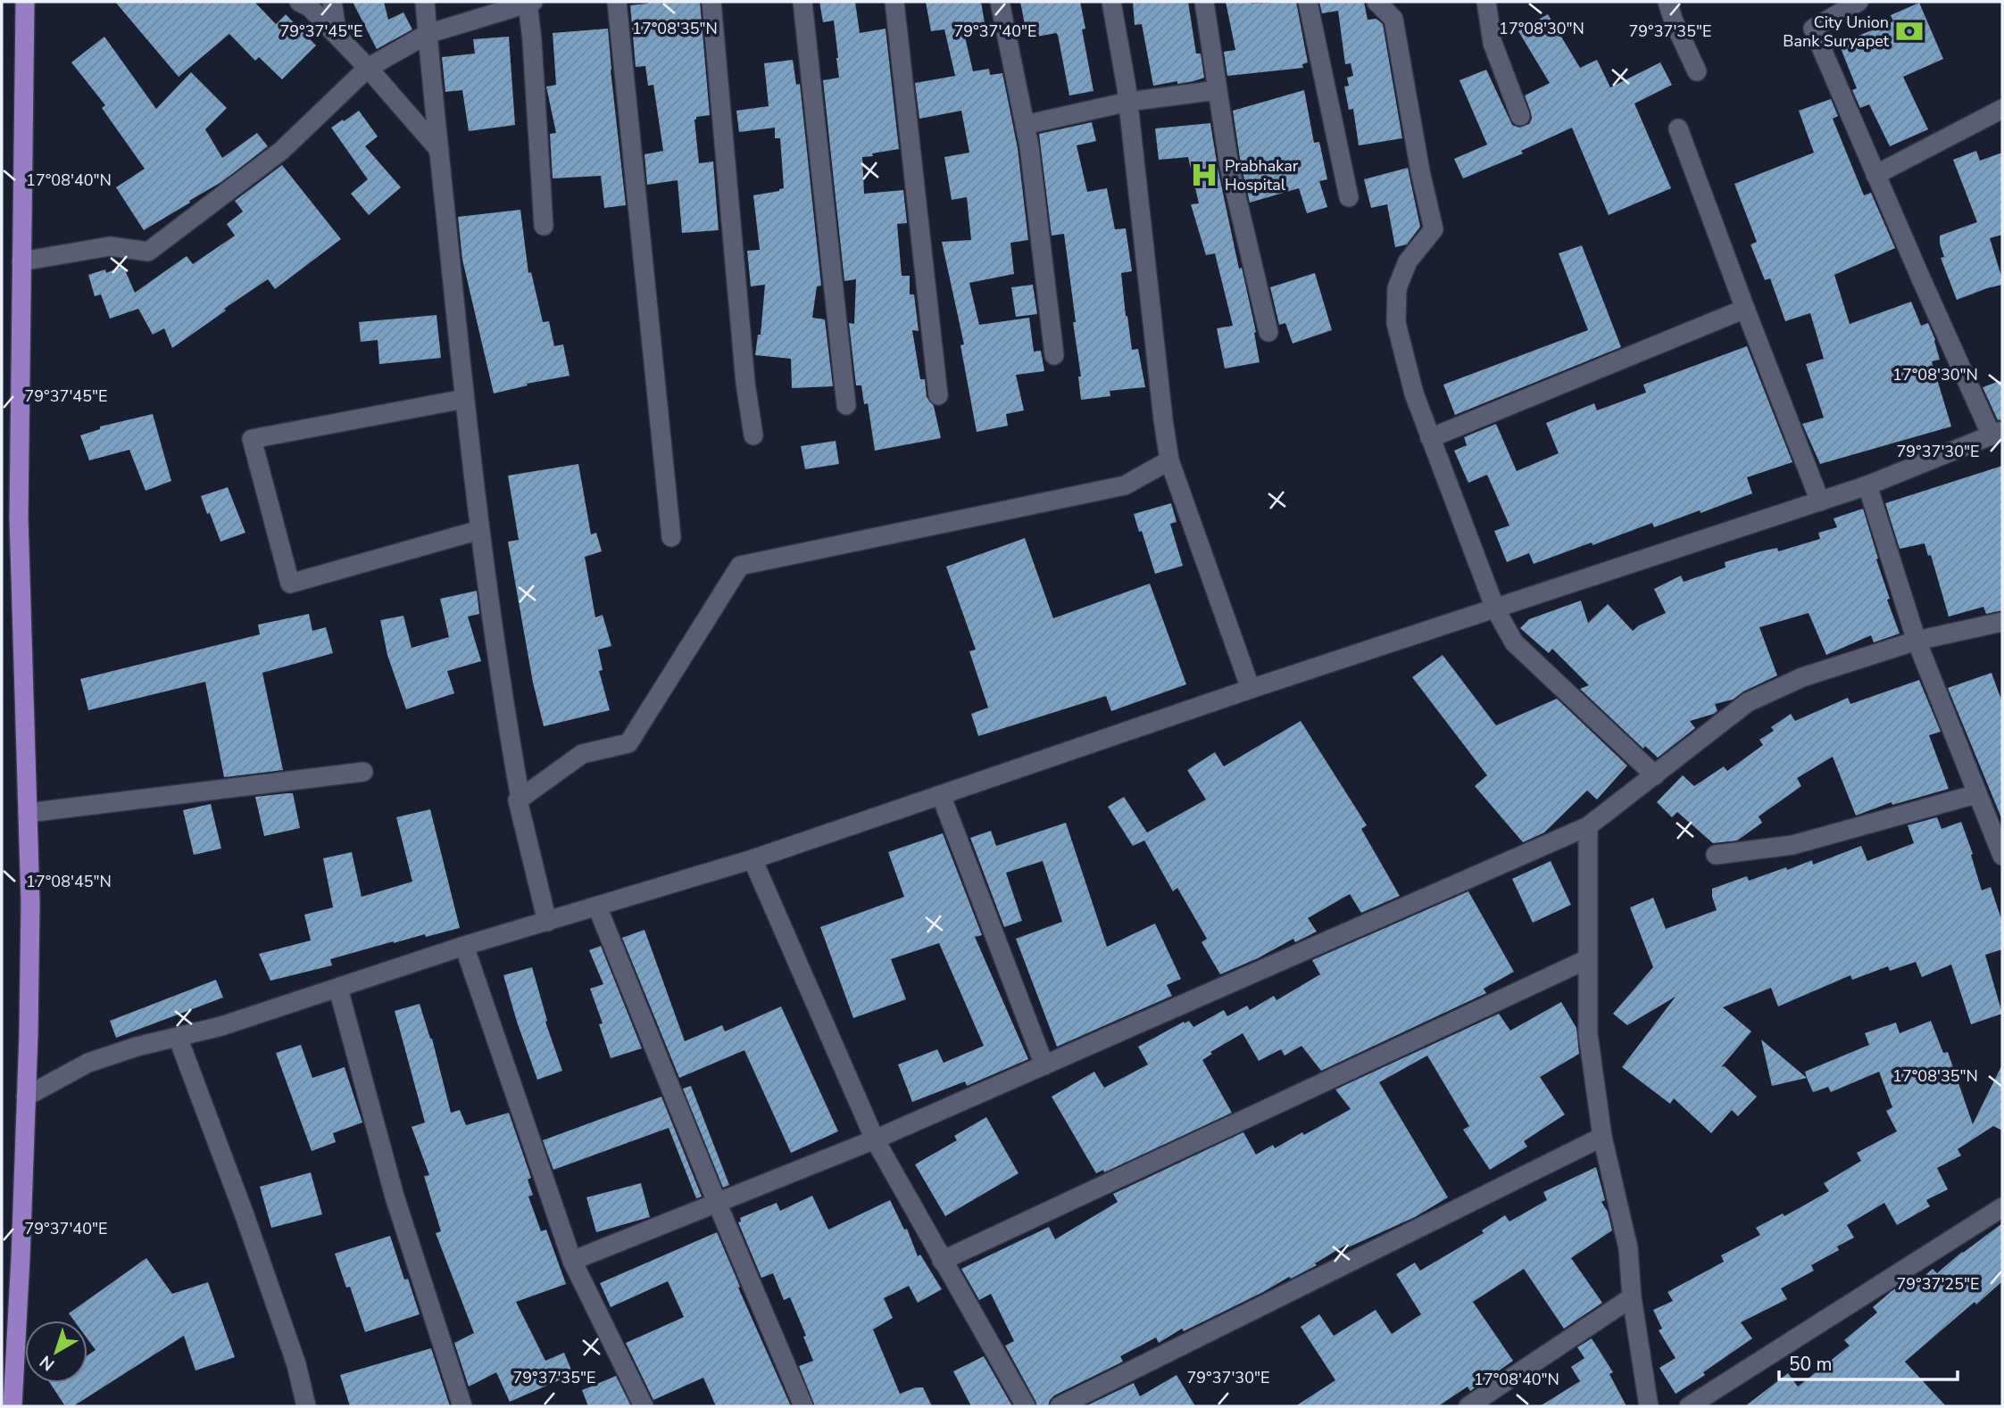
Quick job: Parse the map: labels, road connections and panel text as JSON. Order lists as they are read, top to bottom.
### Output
{
  "places": {
    "bank": ["City Union Bank Suryapet"],
    "hospital": ["Prabhakar Hospital"]
  },
  "scale_bar": "50 m",
  "north": "bottom left",
  "coordinates": [
    "17°08'35\"N",
    "17°08'30\"N",
    "79°37'45\"E",
    "79°37'40\"E",
    "79°37'35\"E",
    "17°08'40\"N",
    "79°37'30\"E",
    "17°08'45\"N",
    "79°37'25\"E"
  ]
}
